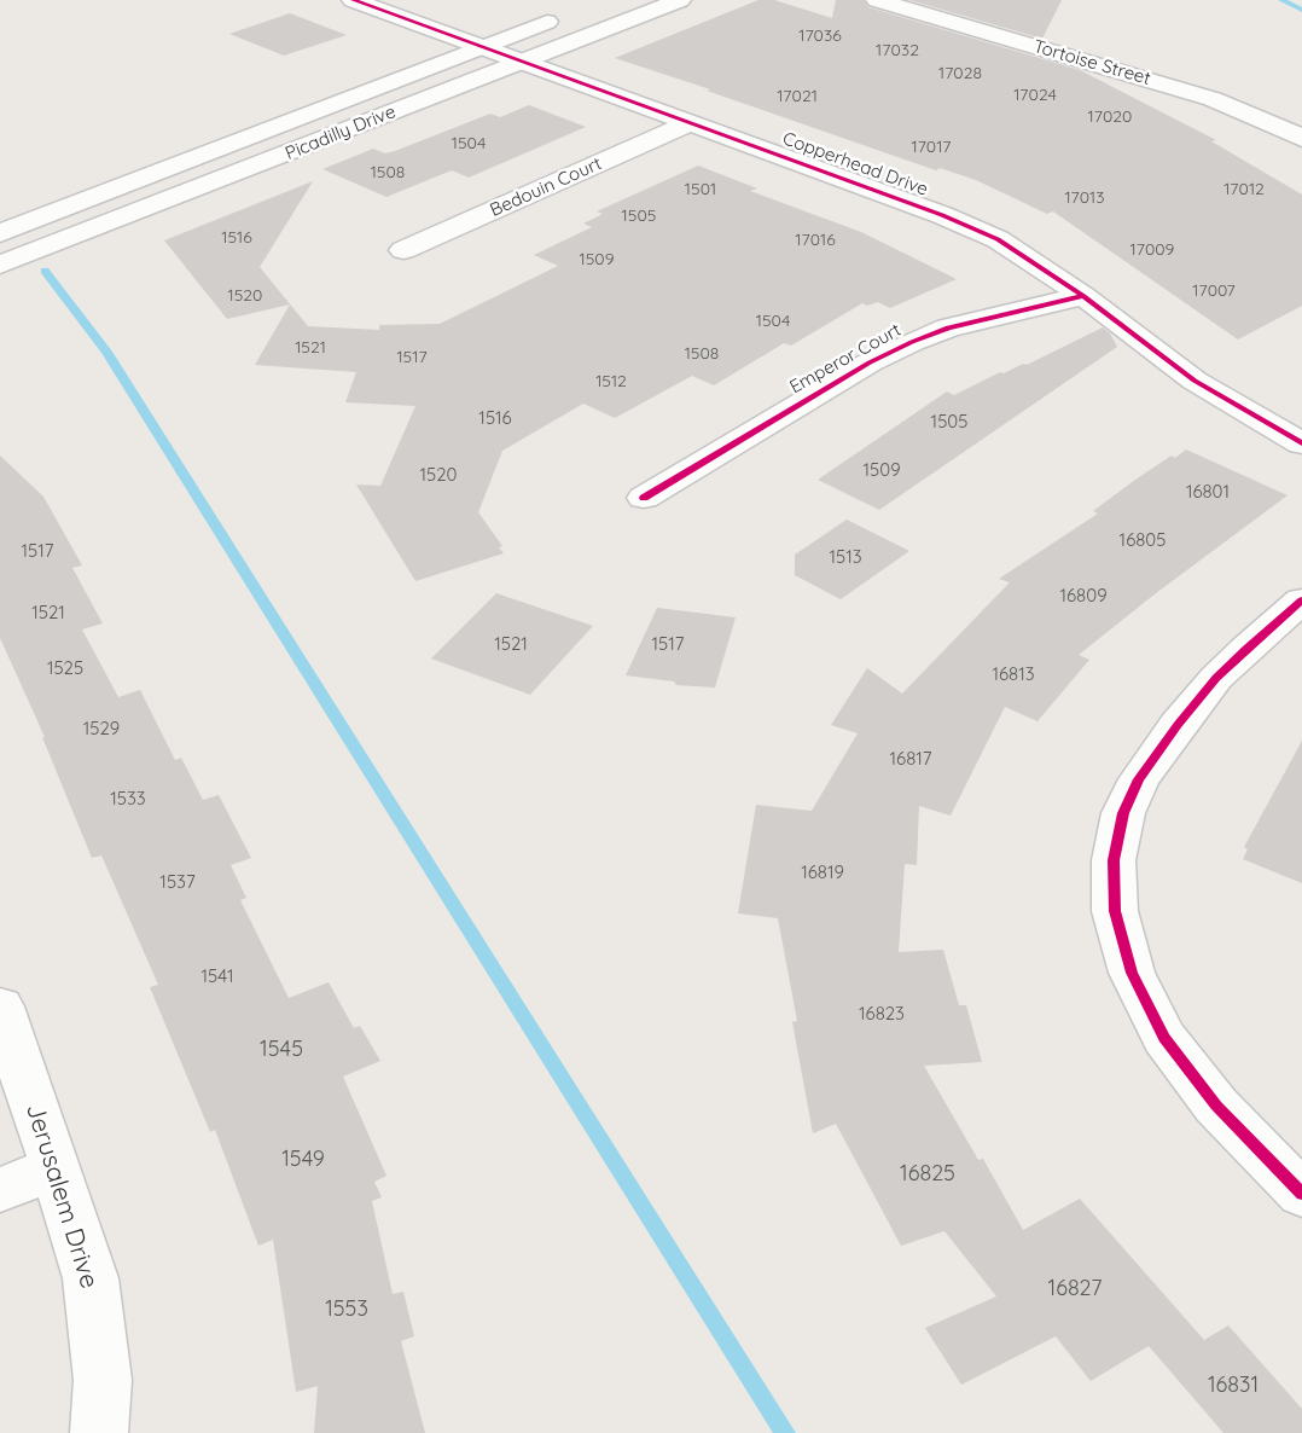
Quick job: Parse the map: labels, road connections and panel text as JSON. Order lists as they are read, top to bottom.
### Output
{
  "streets": {
    "street": [
      "Tortoise Street",
      "Picadilly Drive",
      "Copperhead Drive",
      "Bedouin Court",
      "Emperor Court",
      "Jerusalem Drive"
    ]
  },
  "crossings": [
    ["Picadilly Drive", "Copperhead Drive"],
    ["Copperhead Drive", "Bedouin Court"],
    ["Copperhead Drive", "Emperor Court"]
  ],
  "house_numbers": [
    "17036",
    "17032",
    "17028",
    "17024",
    "17021",
    "17020",
    "1504",
    "17017",
    "1508",
    "1501",
    "17012",
    "17013",
    "1505",
    "1516",
    "17016",
    "17009",
    "1509",
    "17007",
    "1520",
    "1504",
    "1521",
    "1508",
    "1517",
    "1512",
    "1516",
    "1505",
    "1509",
    "1520",
    "16801",
    "16805",
    "1517",
    "1513",
    "16809",
    "1521",
    "1521",
    "1517",
    "1525",
    "16813",
    "1529",
    "16817",
    "1533",
    "16819",
    "1537",
    "1541",
    "16823",
    "1545",
    "1549",
    "16825",
    "16827",
    "1553",
    "16831"
  ]
}
